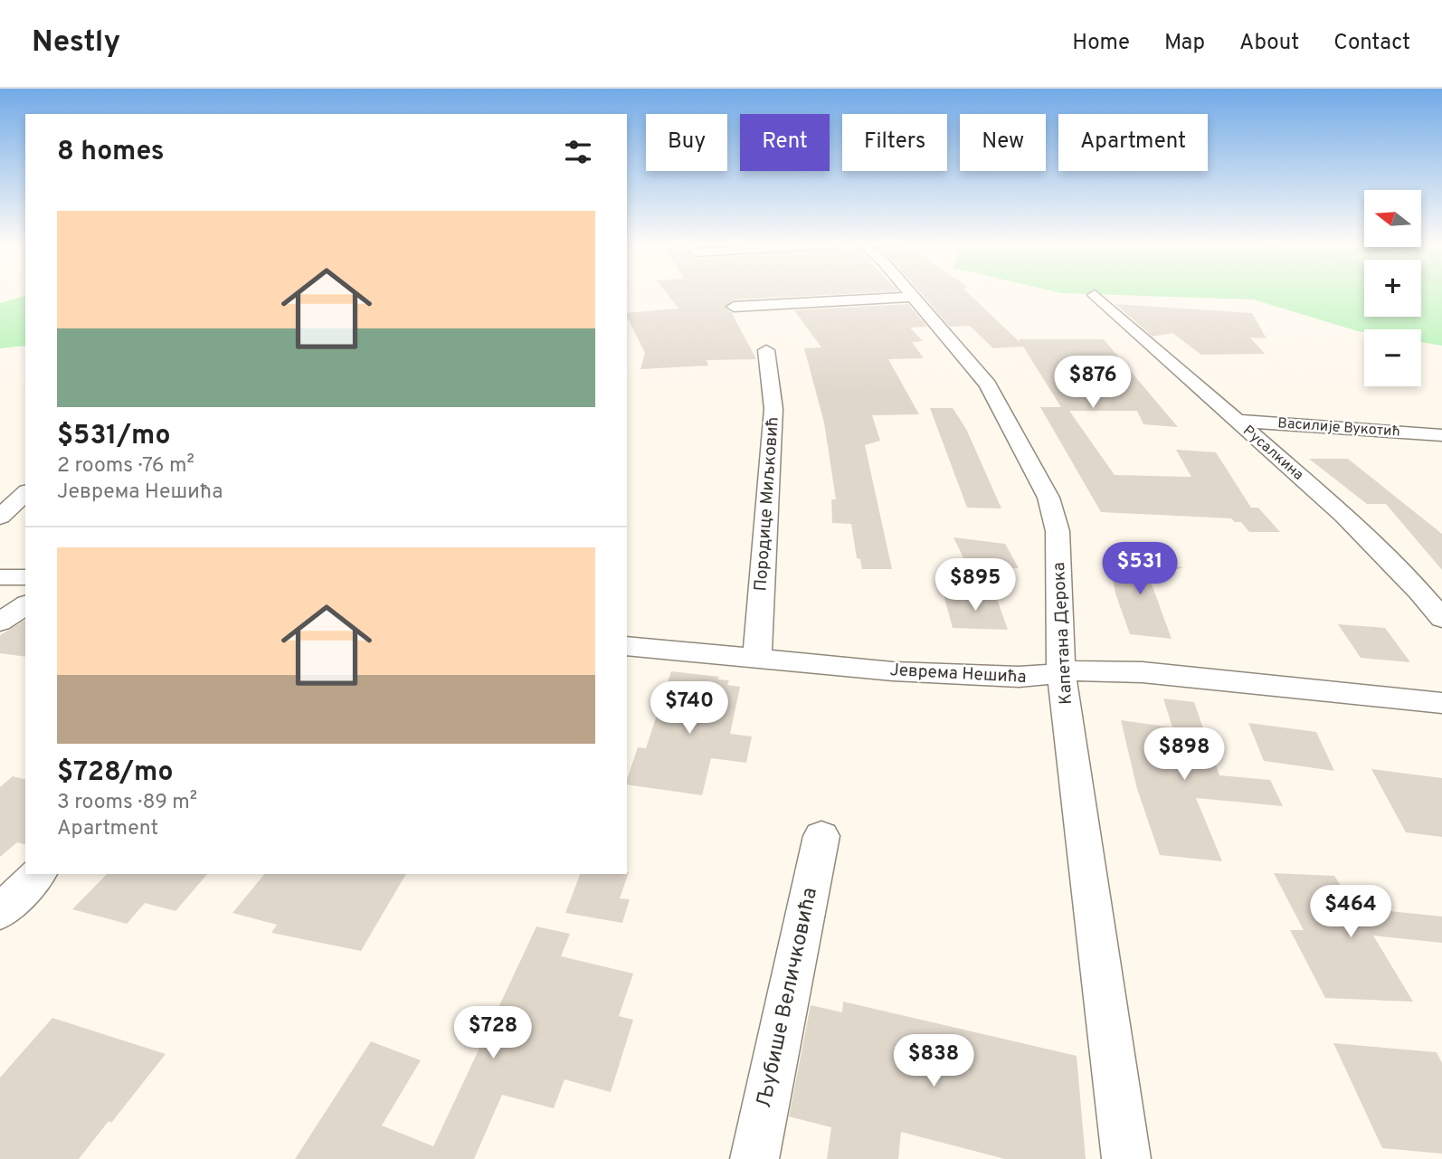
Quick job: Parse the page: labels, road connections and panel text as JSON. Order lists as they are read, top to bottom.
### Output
{
  "streets": {
    "street": [
      "Василије Вукотић",
      "Русалкина",
      "Породице Миљковић",
      "Капетана Дерока",
      "Јеврема Нешића",
      "Љубише Величковића"
    ]
  },
  "crossings": [
    ["Василије Вукотић", "Русалкина"],
    ["Породице Миљковић", "Јеврема Нешића"],
    ["Капетана Дерока", "Јеврема Нешића"]
  ],
  "north": "left",
  "page": {
    "header": "Nestly",
    "nav": [
      "Home",
      "Map",
      "About",
      "Contact"
    ],
    "chip": [
      "Buy",
      "Rent",
      "Filters",
      "New",
      "Apartment"
    ],
    "heading": "8 homes",
    "map_buttons": ["+", "−"],
    "list": [
      {
        "name": "$531/mo",
        "note": "2 rooms · 76 m² · Јеврема Нешића"
      },
      {
        "name": "$728/mo",
        "note": "3 rooms · 89 m² · Apartment"
      }
    ],
    "price": [
      "$876",
      "$531",
      "$895",
      "$740",
      "$898",
      "$464",
      "$728",
      "$838"
    ]
  }
}
